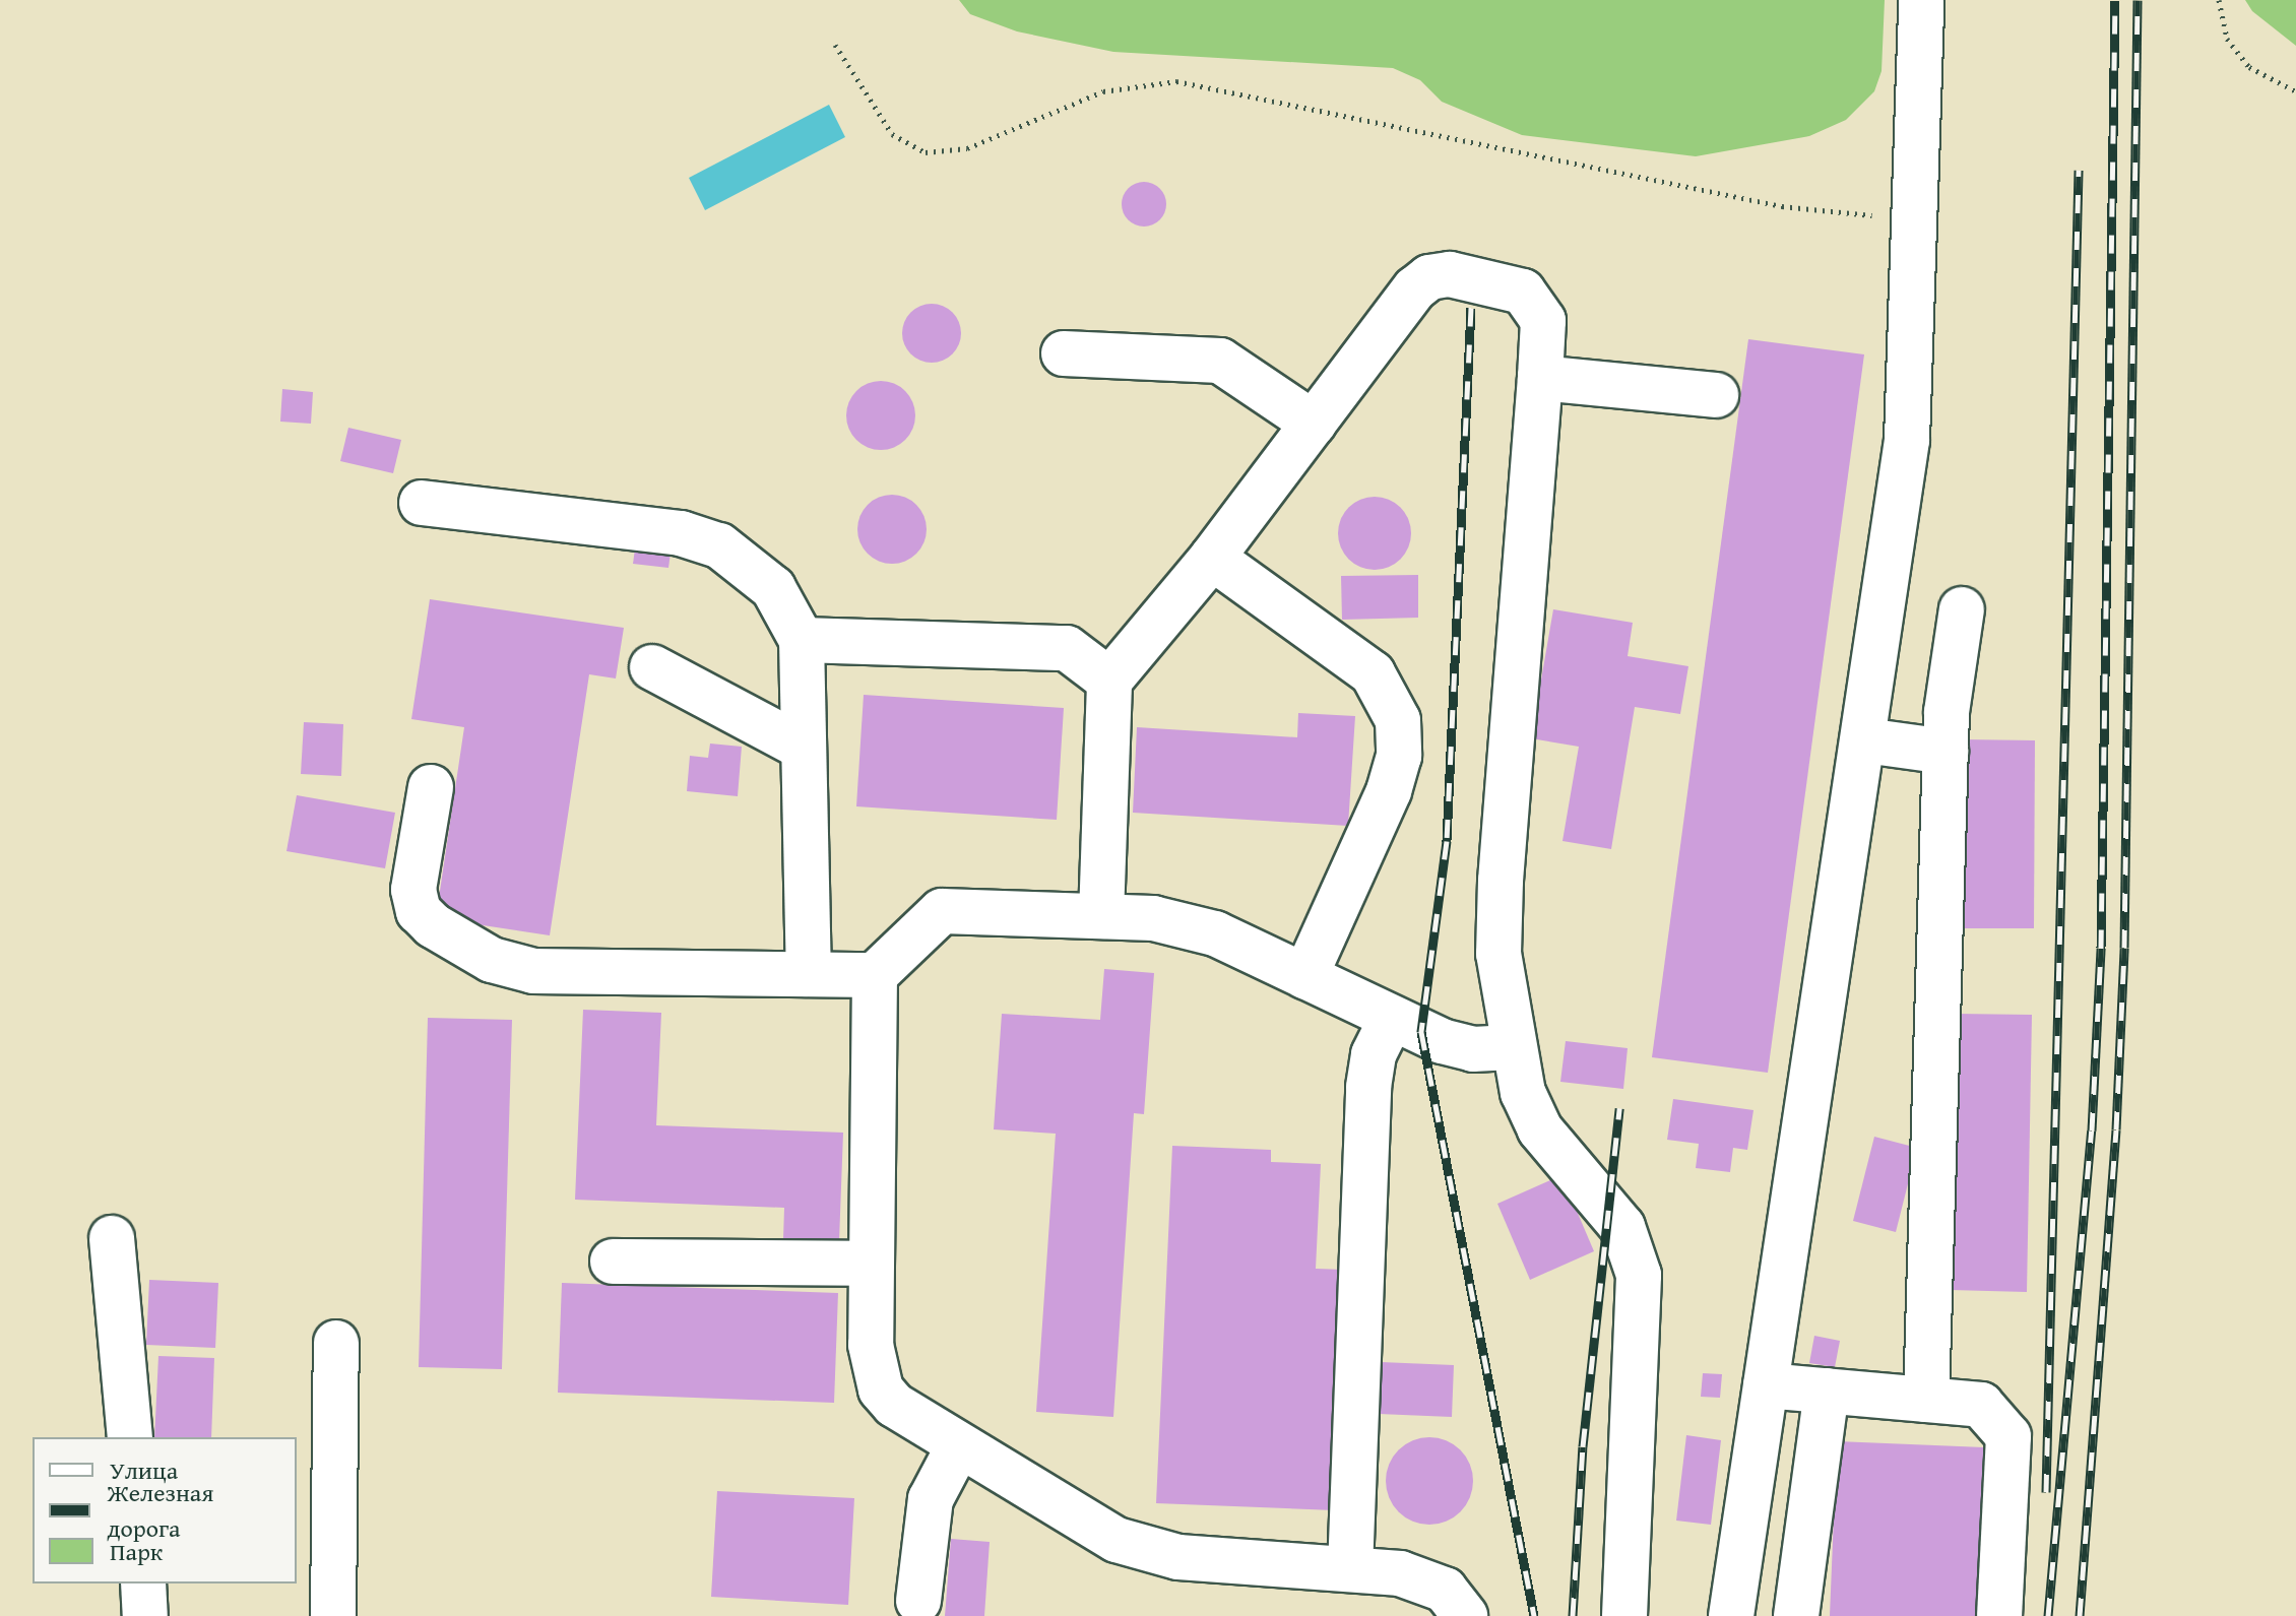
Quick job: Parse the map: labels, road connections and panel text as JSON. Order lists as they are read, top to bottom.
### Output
{
  "legend": ["Улица", "Железная дорога", "Парк"]
}
